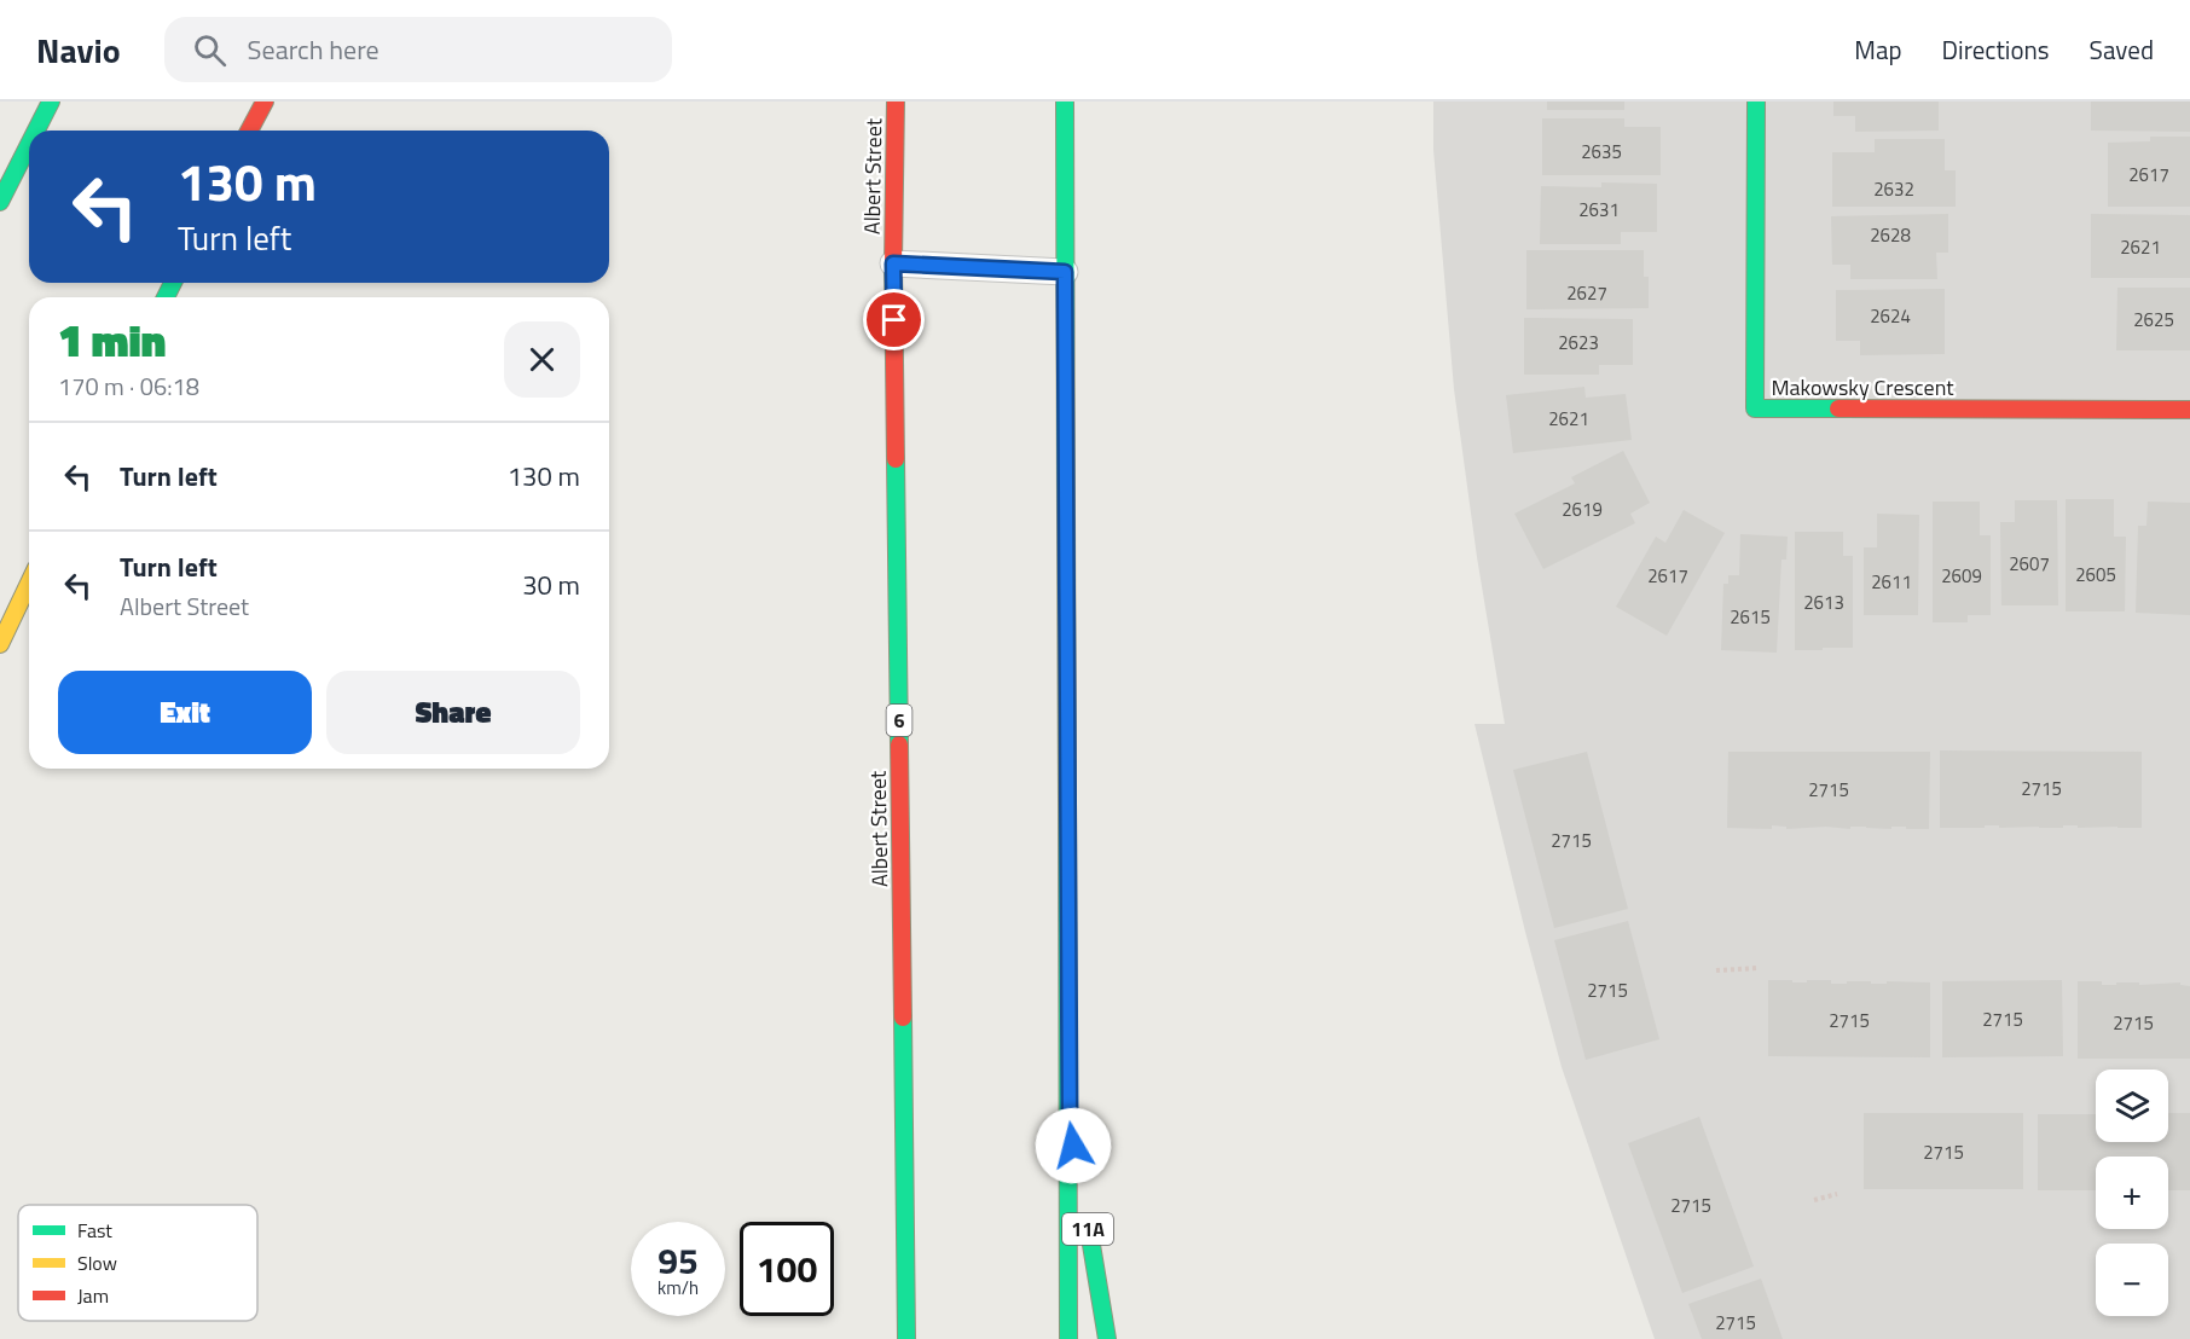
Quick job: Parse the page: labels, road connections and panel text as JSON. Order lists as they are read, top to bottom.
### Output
{
  "streets": {
    "main road": [
      "Albert Street",
      "Makowsky Crescent",
      "6",
      "11A"
    ]
  },
  "house_numbers": [
    "2635",
    "2617",
    "2632",
    "2631",
    "2628",
    "2621",
    "2627",
    "2624",
    "2625",
    "2623",
    "2621",
    "2619",
    "2607",
    "2605",
    "2617",
    "2609",
    "2611",
    "2613",
    "2615",
    "2715",
    "2715",
    "2715",
    "2715",
    "2715",
    "2715",
    "2715",
    "2715",
    "2715",
    "2715"
  ],
  "legend": ["Fast", "Slow", "Jam"],
  "page": {
    "header": "Navio",
    "search": "Search here",
    "nav": ["Map", "Directions", "Saved"],
    "turn": ["130 m", "Turn left"],
    "heading": ["1 min", "170 m · 06:18"],
    "list": [
      {
        "name": "Turn left",
        "value": "130 m"
      },
      {
        "name": "Turn left",
        "note": "Albert Street",
        "value": "30 m"
      }
    ],
    "buttons": ["Exit", "Share"],
    "map_buttons": ["+", "−"],
    "speed": "95 km/h",
    "limit": "100"
  }
}
